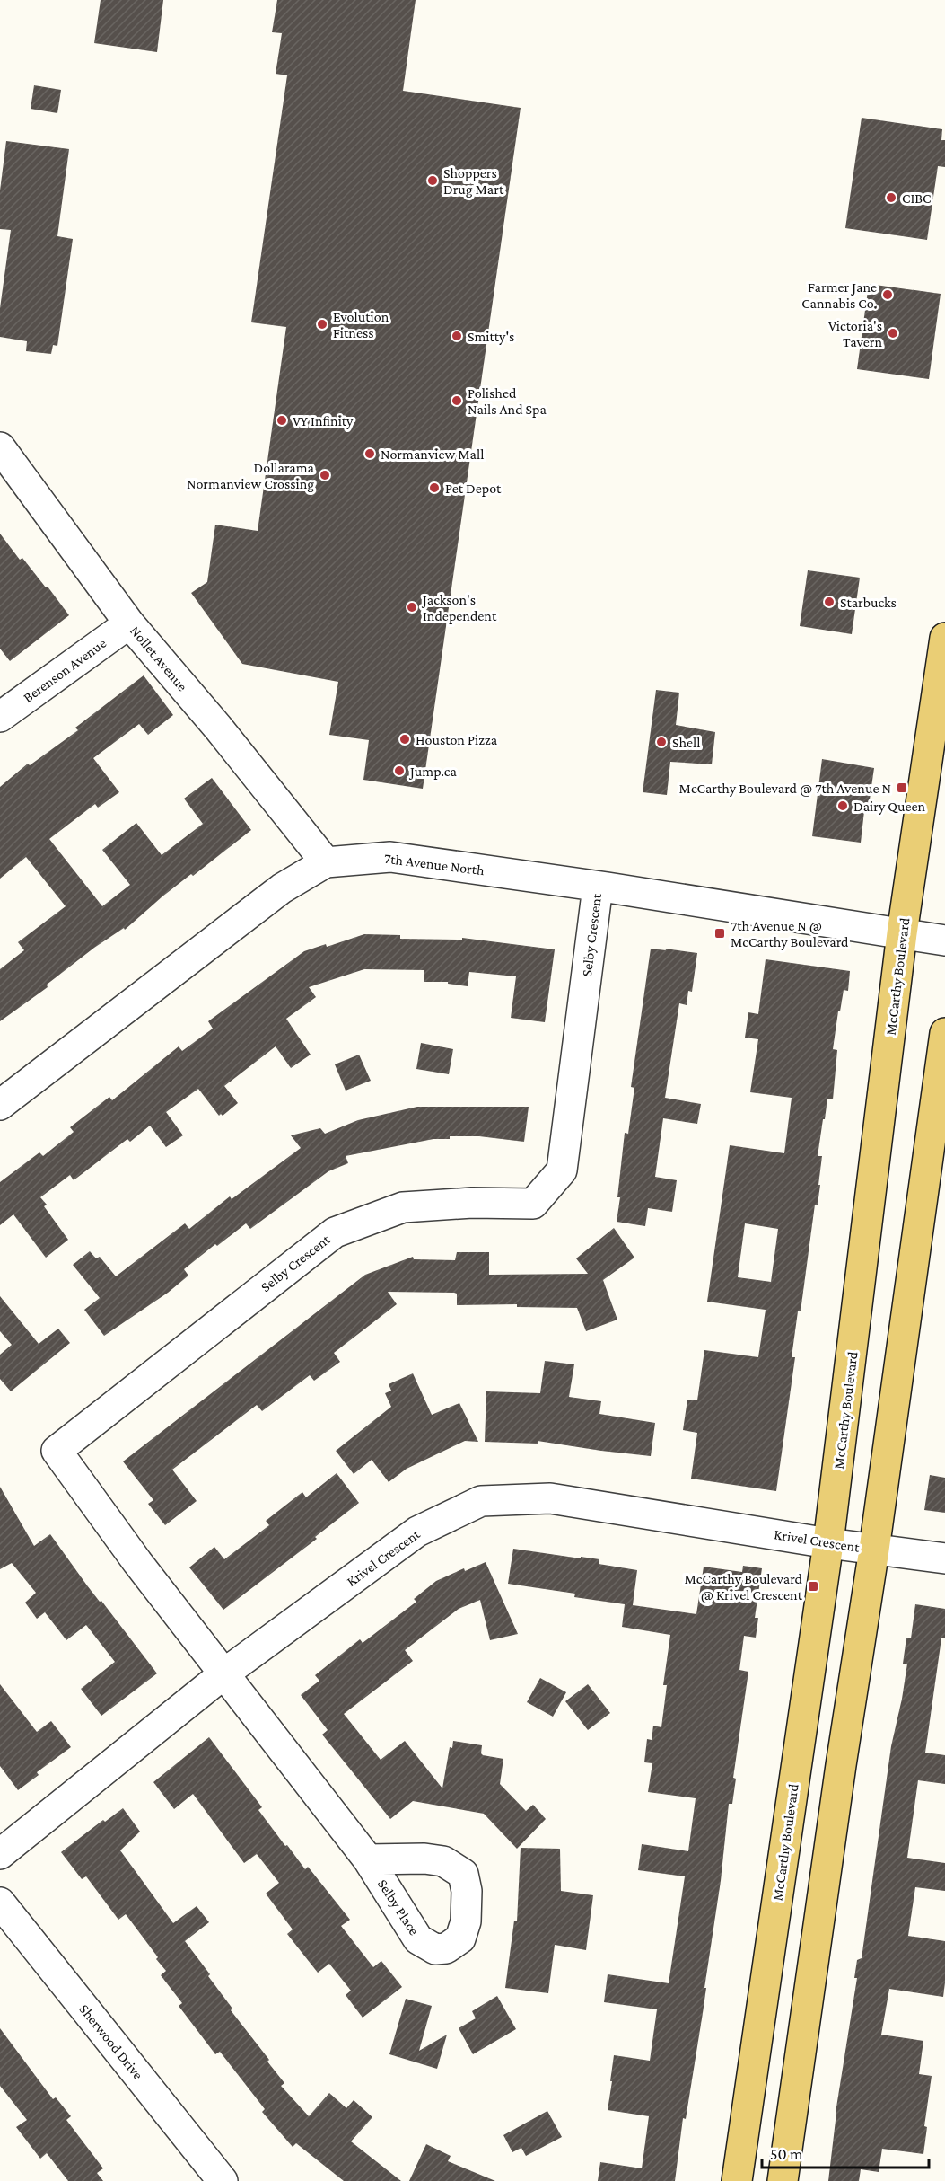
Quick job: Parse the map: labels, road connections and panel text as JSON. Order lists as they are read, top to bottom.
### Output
{
  "streets": {
    "main road": ["McCarthy Boulevard"],
    "street": [
      "Nollet Avenue",
      "Berenson Avenue",
      "7th Avenue North",
      "Selby Crescent",
      "Krivel Crescent",
      "Sherwood Drive"
    ]
  },
  "crossings": [
    ["Nollet Avenue", "Berenson Avenue"],
    ["Nollet Avenue", "7th Avenue North"],
    ["7th Avenue North", "Selby Crescent"],
    ["7th Avenue North", "McCarthy Boulevard"],
    ["Selby Crescent", "Krivel Crescent"],
    ["McCarthy Boulevard", "Krivel Crescent"]
  ],
  "places": {
    "other": [
      "Shoppers Drug Mart",
      "CIBC",
      "Farmer Jane Cannabis Co.",
      "Evolution Fitness",
      "Victoria's Tavern",
      "Smitty's",
      "Polished Nails And Spa",
      "VY Infinity",
      "Normanview Mall",
      "Dollarama Normanview Crossing",
      "Pet Depot",
      "Starbucks",
      "Jackson's Independent",
      "Houston Pizza",
      "Shell",
      "Jump.ca",
      "Dairy Queen"
    ],
    "transit": ["McCarthy Boulevard @ 7th Avenue N", "7th Avenue N @ McCarthy Boulevard", "McCarthy Boulevard @ Krivel Crescent"]
  },
  "scale_bar": "50 m"
}
